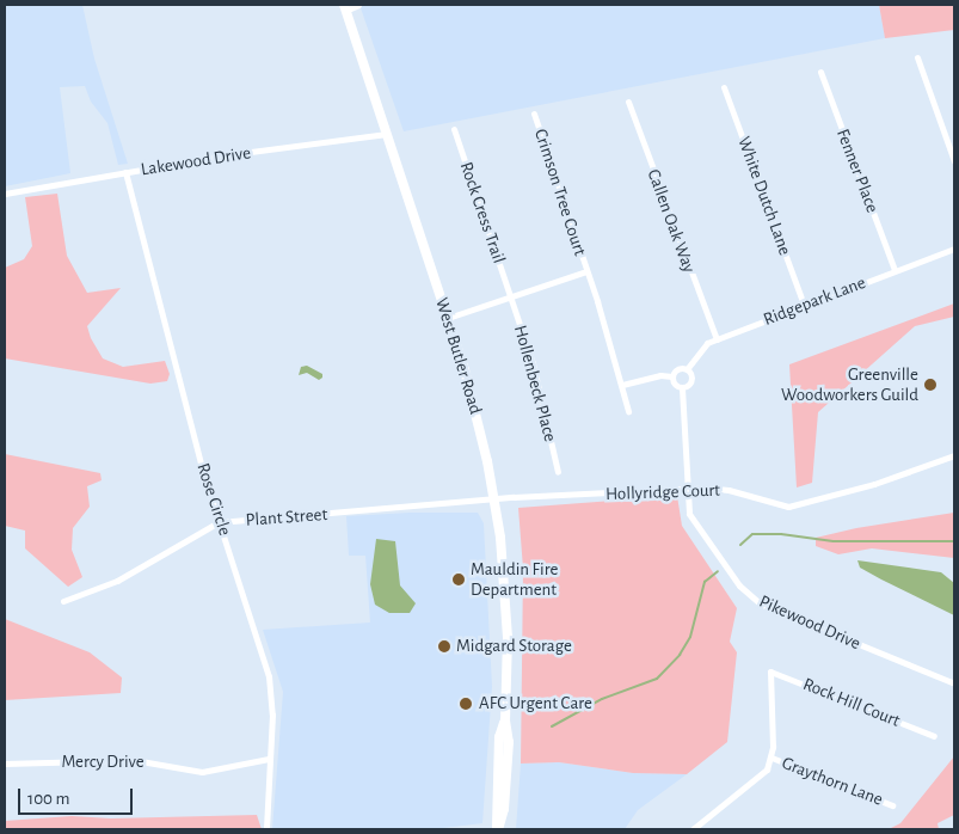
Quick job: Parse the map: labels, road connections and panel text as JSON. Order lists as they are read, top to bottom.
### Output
{
  "streets": {
    "main road": ["West Butler Road"],
    "street": [
      "Lakewood Drive",
      "Fenner Place",
      "Crimson Tree Court",
      "White Dutch Lane",
      "Rock Cress Trail",
      "Callen Oak Way",
      "Ridgepark Lane",
      "Hollenbeck Place",
      "Hollyridge Court",
      "Rose Circle",
      "Plant Street",
      "Pikewood Drive",
      "Rock Hill Court",
      "Mercy Drive",
      "Graythorn Lane"
    ]
  },
  "crossings": [
    ["Lakewood Drive", "West Butler Road"],
    ["Lakewood Drive", "Rose Circle"],
    ["Fenner Place", "Ridgepark Lane"],
    ["White Dutch Lane", "Ridgepark Lane"],
    ["Rock Cress Trail", "Hollenbeck Place"],
    ["Callen Oak Way", "Ridgepark Lane"],
    ["West Butler Road", "Hollyridge Court"],
    ["West Butler Road", "Plant Street"],
    ["Hollyridge Court", "Plant Street"],
    ["Hollyridge Court", "Pikewood Drive"],
    ["Rose Circle", "Plant Street"],
    ["Rose Circle", "Mercy Drive"],
    ["Rock Hill Court", "Graythorn Lane"]
  ],
  "places": [
    "Greenville Woodworkers Guild",
    "Mauldin Fire Department",
    "Midgard Storage",
    "AFC Urgent Care"
  ],
  "scale_bar": "100 m"
}
